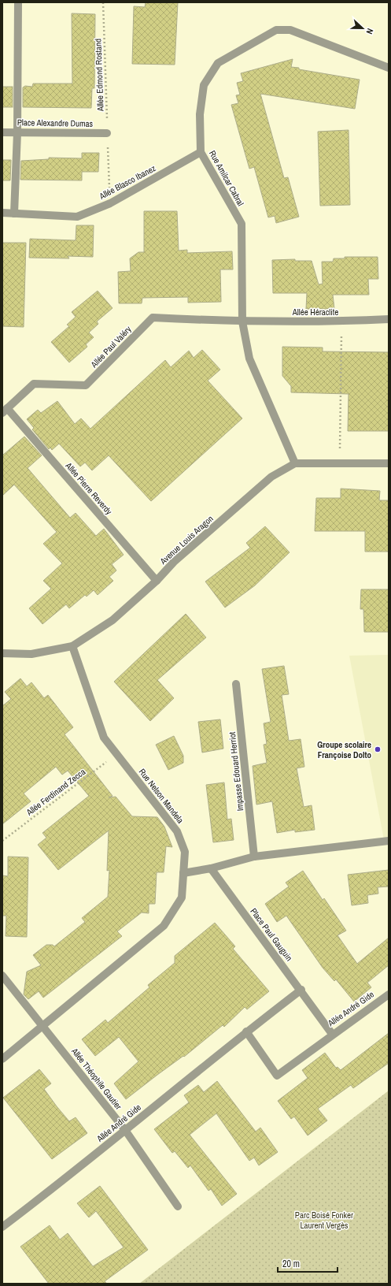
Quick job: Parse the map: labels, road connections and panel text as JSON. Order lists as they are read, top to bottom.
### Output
{
  "streets": {
    "street": [
      "Place Alexandre Dumas",
      "Rue Amilcar Cabral",
      "Allée Blasco Ibanez",
      "Allée Héraclite",
      "Allée Paul Valéry",
      "Allée Pierre Reverdy",
      "Avenue Louis Aragon",
      "Impasse Edouard Herriot",
      "Rue Nelson Mandela",
      "Place Paul Gauguin",
      "Allée André Gide",
      "Allée Théophile Gautier"
    ],
    "path": ["Allée Edmond Rostand", "Allée Ferdinand Zecca"]
  },
  "crossings": [
    ["Allée Edmond Rostand", "Place Alexandre Dumas"],
    ["Allée Edmond Rostand", "Allée Blasco Ibanez"],
    ["Rue Amilcar Cabral", "Allée Blasco Ibanez"],
    ["Rue Amilcar Cabral", "Allée Héraclite"],
    ["Rue Amilcar Cabral", "Allée Paul Valéry"],
    ["Rue Amilcar Cabral", "Avenue Louis Aragon"],
    ["Allée Héraclite", "Allée Paul Valéry"],
    ["Allée Paul Valéry", "Allée Pierre Reverdy"],
    ["Allée Pierre Reverdy", "Avenue Louis Aragon"],
    ["Avenue Louis Aragon", "Rue Nelson Mandela"],
    ["Allée Ferdinand Zecca", "Rue Nelson Mandela"],
    ["Rue Nelson Mandela", "Allée Théophile Gautier"],
    ["Place Paul Gauguin", "Allée André Gide"],
    ["Allée André Gide", "Allée Théophile Gautier"]
  ],
  "parks": ["Parc Boisé Fonker Laurent Vergès"],
  "places": ["Groupe scolaire Françoise Dolto"],
  "scale_bar": "20 m",
  "north": "right"
}
